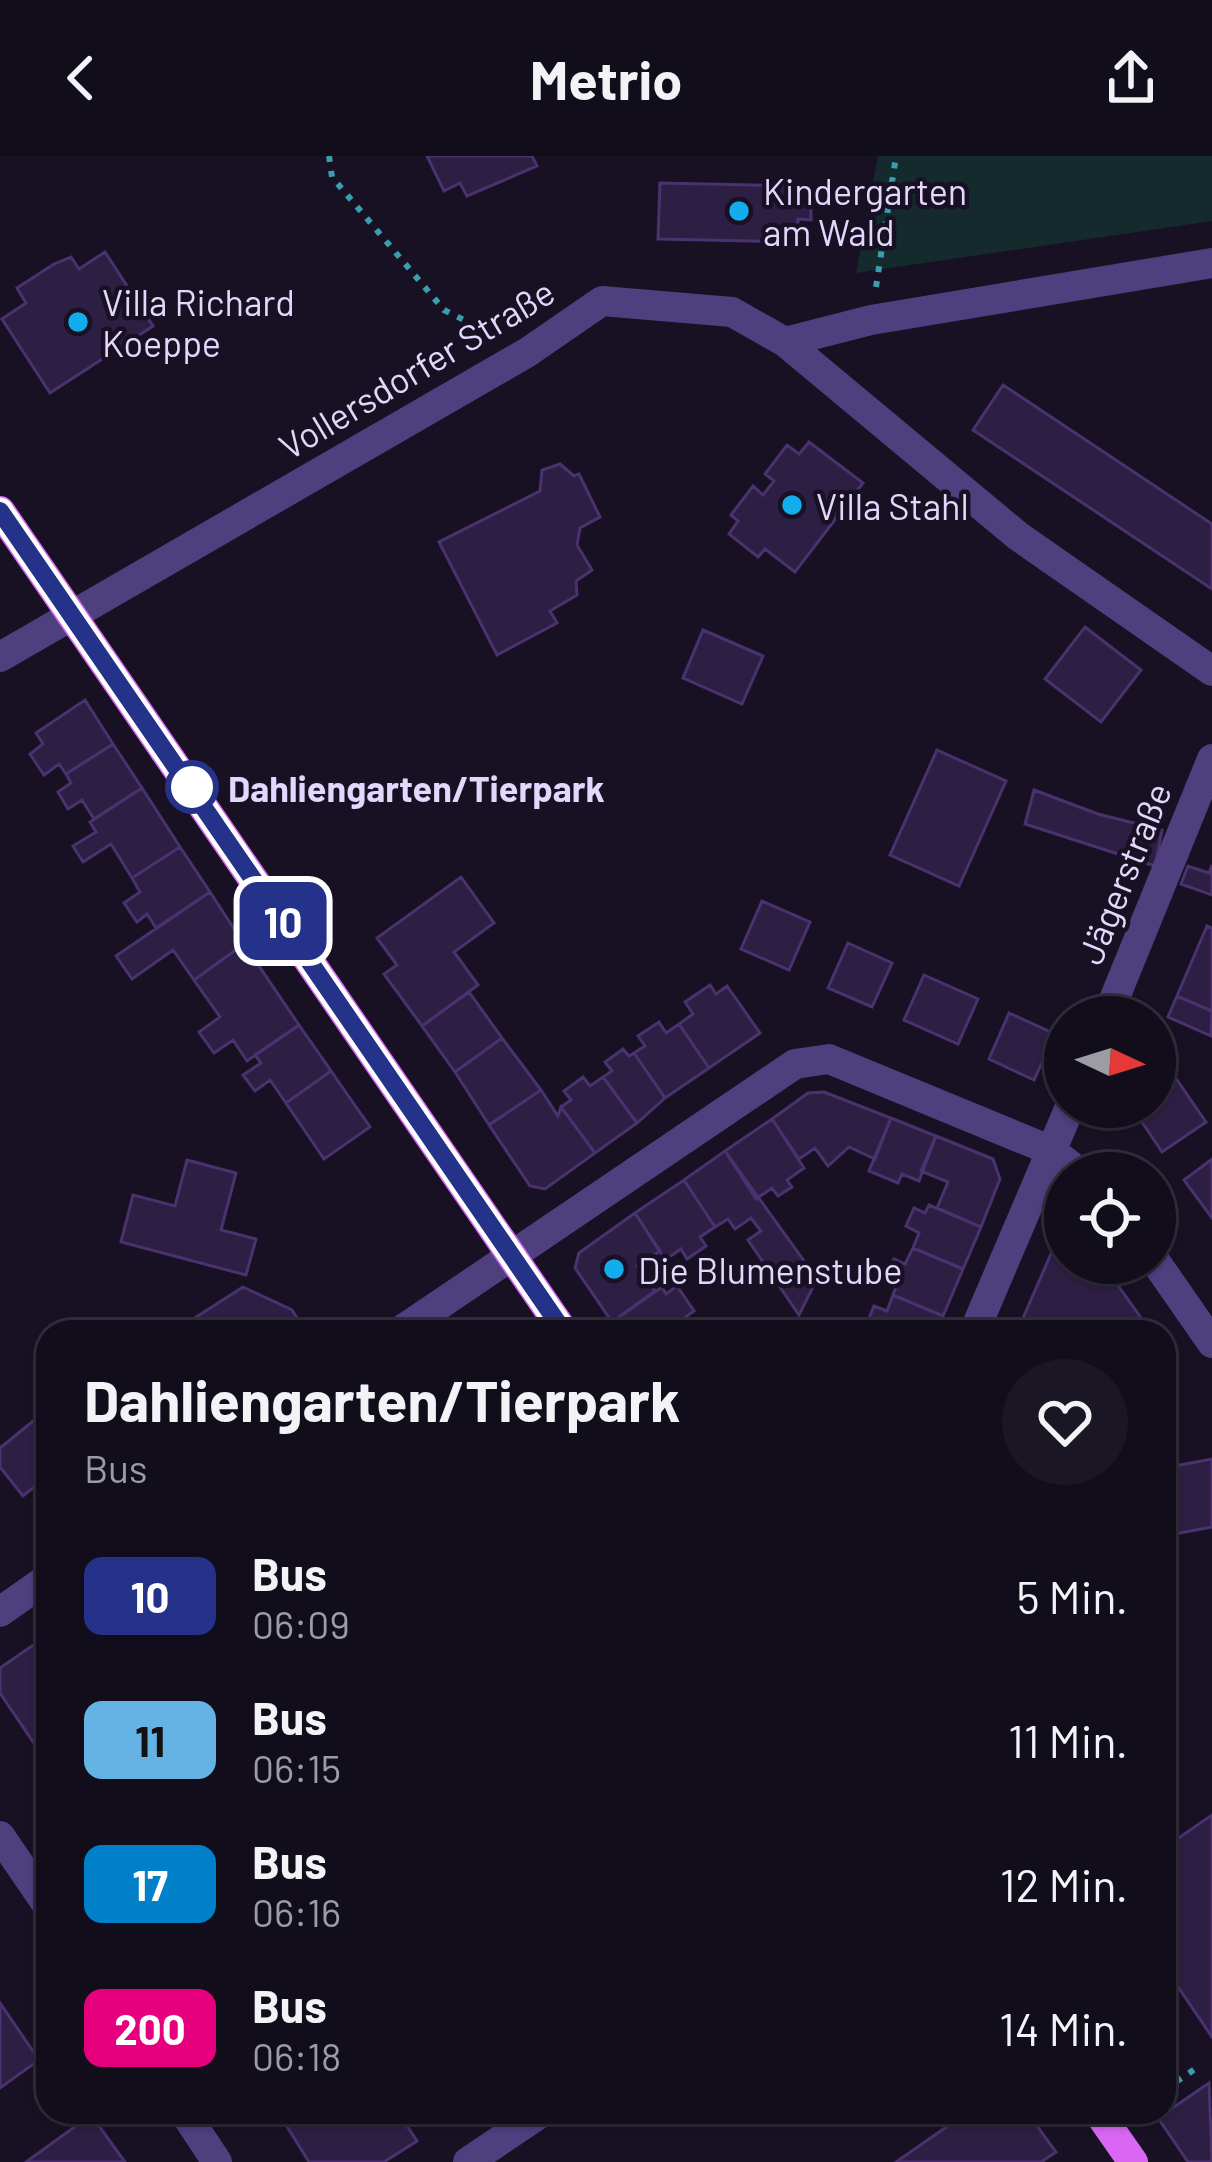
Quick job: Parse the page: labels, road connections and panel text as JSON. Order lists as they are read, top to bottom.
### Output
{
  "streets": {
    "street": ["Vollersdorfer Straße", "Jägerstraße"]
  },
  "places": [
    "Kindergarten am Wald",
    "Villa Richard Koeppe",
    "Villa Stahl",
    "Dahliengarten/Tierpark",
    "Die Blumenstube"
  ],
  "lines": ["bus line 10"],
  "north": "right",
  "page": {
    "header": "Metrio",
    "on_map": "10",
    "heading": ["Dahliengarten/Tierpark", "Bus"],
    "list": [
      {
        "mark": "10",
        "name": "Bus",
        "note": "06:09",
        "value": "5 Min."
      },
      {
        "mark": "11",
        "name": "Bus",
        "note": "06:15",
        "value": "11 Min."
      },
      {
        "mark": "17",
        "name": "Bus",
        "note": "06:16",
        "value": "12 Min."
      },
      {
        "mark": "200",
        "name": "Bus",
        "note": "06:18",
        "value": "14 Min."
      }
    ]
  }
}
